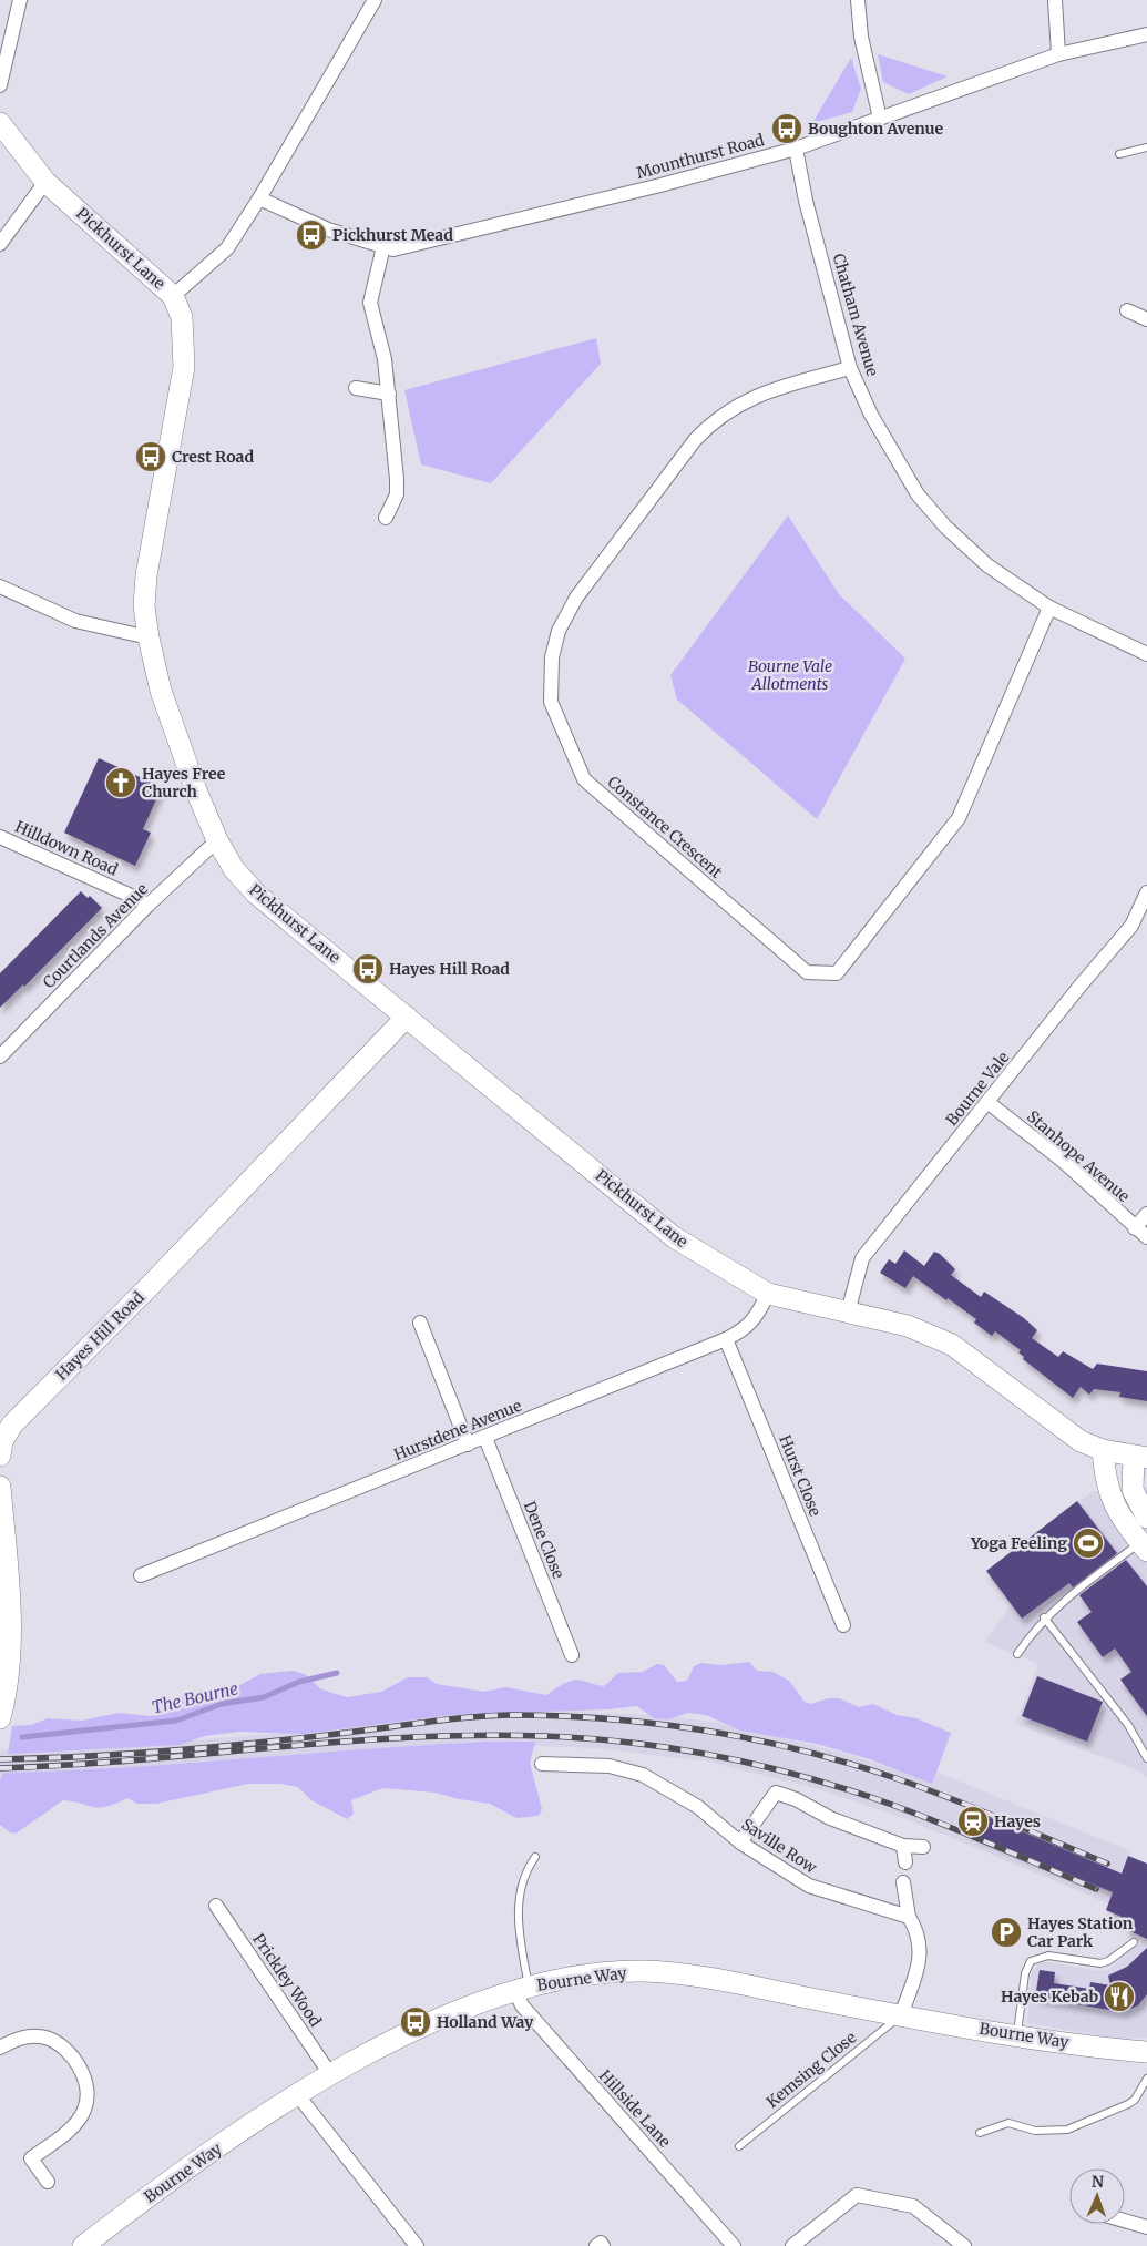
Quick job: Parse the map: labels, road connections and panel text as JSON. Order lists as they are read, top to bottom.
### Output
{
  "streets": {
    "street": [
      "Mounthurst Road",
      "Pickhurst Lane",
      "Chatham Avenue",
      "Constance Crescent",
      "Hilldown Road",
      "Courtlands Avenue",
      "Bourne Vale",
      "Stanhope Avenue",
      "Hayes Hill Road",
      "Hurstdene Avenue",
      "Hurst Close",
      "Dene Close",
      "Saville Row",
      "Bourne Way",
      "Prickley Wood",
      "Hillside Lane"
    ],
    "lane": ["Kemsing Close"]
  },
  "crossings": [
    ["Mounthurst Road", "Chatham Avenue"],
    ["Pickhurst Lane", "Courtlands Avenue"],
    ["Pickhurst Lane", "Bourne Vale"],
    ["Pickhurst Lane", "Hayes Hill Road"],
    ["Pickhurst Lane", "Hurstdene Avenue"],
    ["Chatham Avenue", "Constance Crescent"],
    ["Hilldown Road", "Courtlands Avenue"],
    ["Bourne Vale", "Stanhope Avenue"],
    ["Hurstdene Avenue", "Hurst Close"],
    ["Hurstdene Avenue", "Dene Close"],
    ["Bourne Way", "Prickley Wood"],
    ["Bourne Way", "Kemsing Close"],
    ["Bourne Way", "Hillside Lane"]
  ],
  "water": ["The Bourne"],
  "parks": ["Bourne Vale Allotments"],
  "places": {
    "bus stop": [
      "Boughton Avenue",
      "Pickhurst Mead",
      "Crest Road",
      "Hayes Hill Road",
      "Holland Way"
    ],
    "church": ["Hayes Free Church"],
    "sports": ["Yoga Feeling"],
    "station": ["Hayes"],
    "parking": ["Hayes Station Car Park"],
    "restaurant": ["Hayes Kebab"]
  },
  "north": "top"
}
